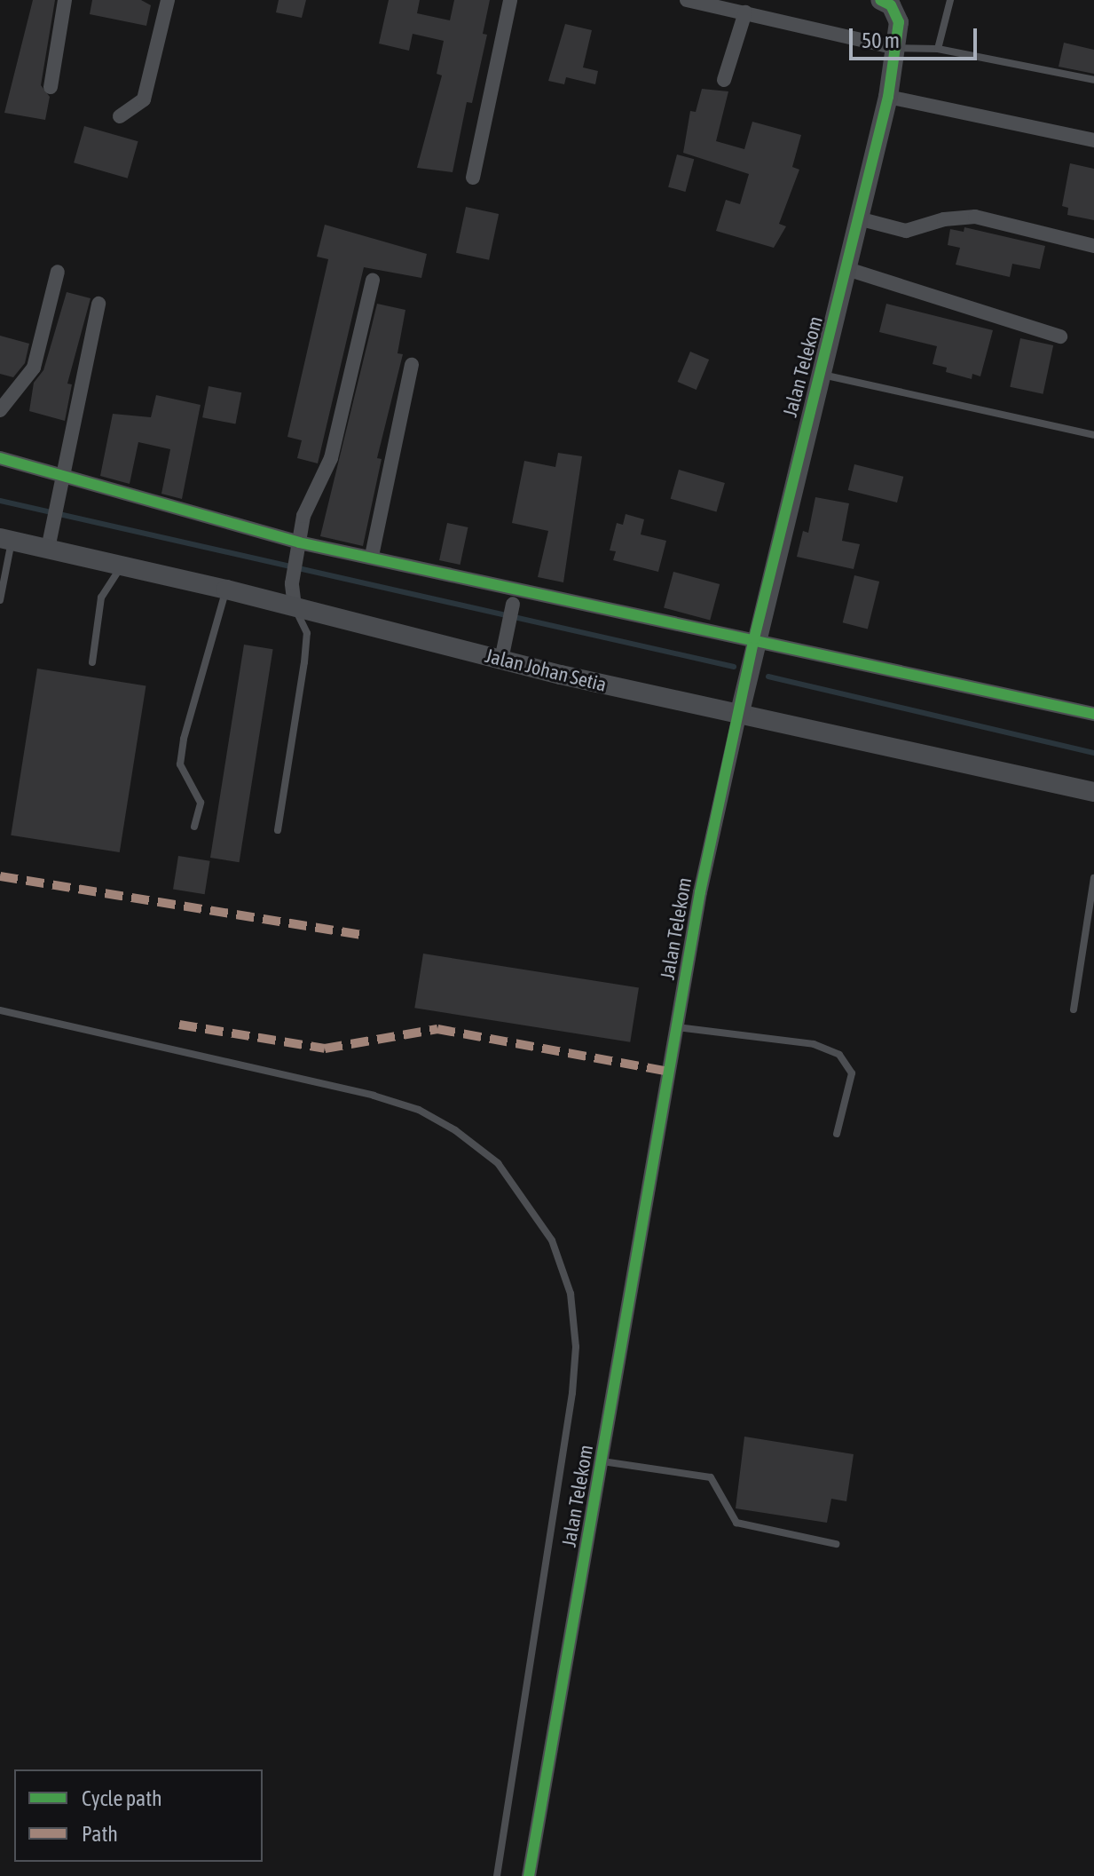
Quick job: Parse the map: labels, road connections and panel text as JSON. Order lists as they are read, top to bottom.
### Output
{
  "streets": {
    "main road": ["Jalan Telekom", "Jalan Johan Setia"]
  },
  "crossings": [
    ["Jalan Telekom", "Jalan Johan Setia"]
  ],
  "legend": ["Cycle path", "Path"],
  "scale_bar": "50 m"
}
